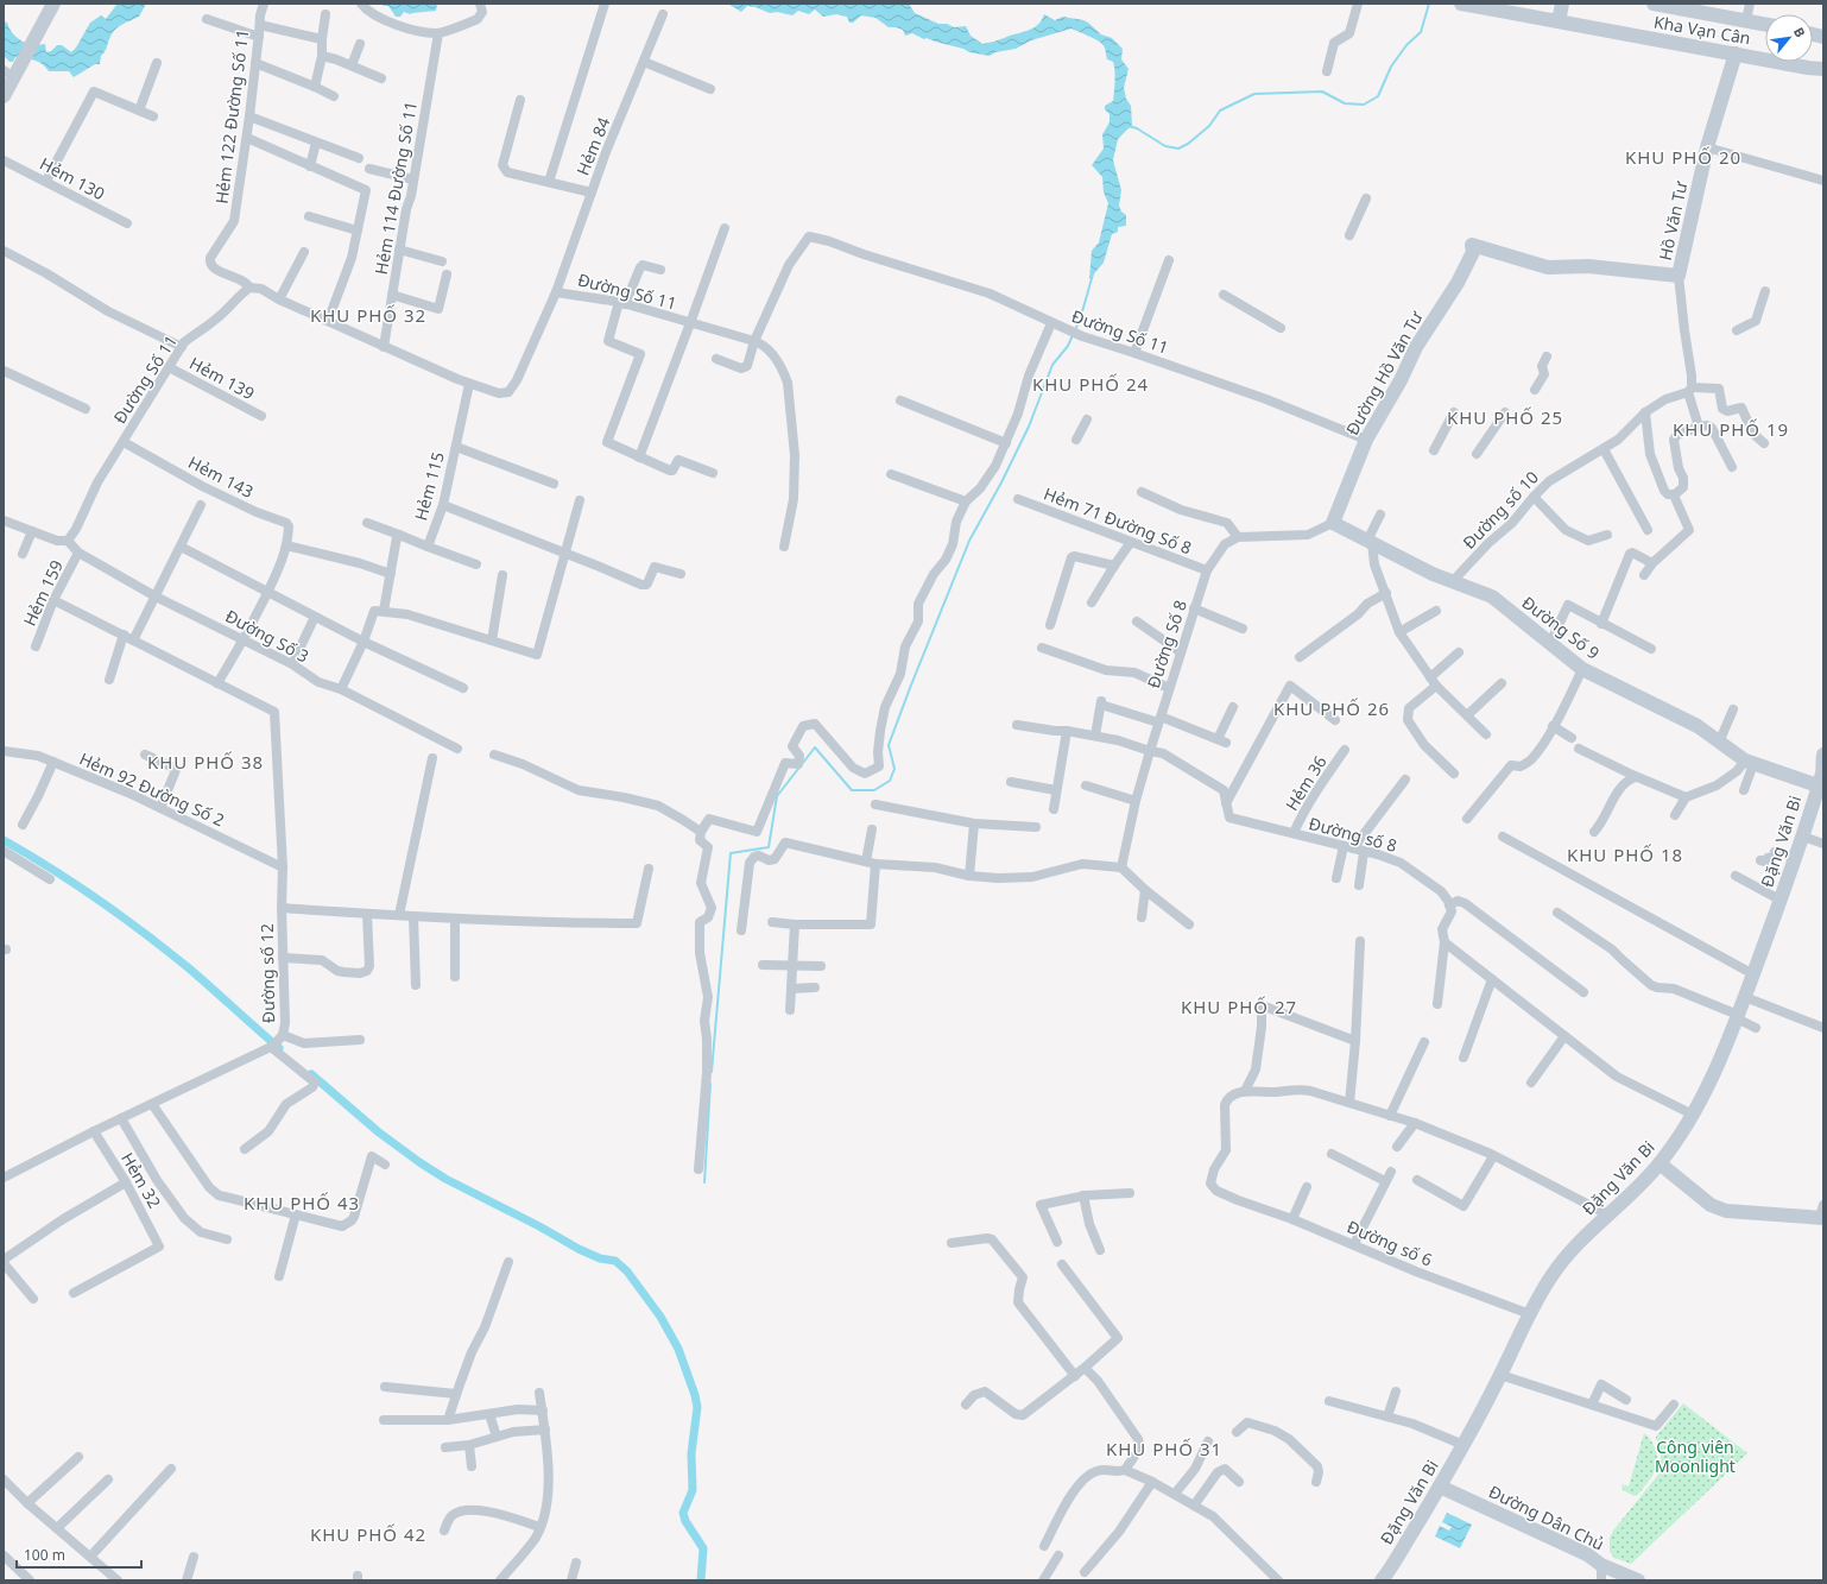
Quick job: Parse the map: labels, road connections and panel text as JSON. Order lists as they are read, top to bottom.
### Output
{
  "streets": {
    "street": [
      "Kha Vạn Cân",
      "Hẻm 122 Đường Số 11",
      "Hẻm 84",
      "Hẻm 130",
      "Hẻm 114 Đường Số 11",
      "Hồ Văn Tư",
      "Đường Số 11",
      "Đường Hồ Văn Tư",
      "Hẻm 139",
      "Hẻm 143",
      "Hẻm 115",
      "Đường số 10",
      "Hẻm 71 Đường Số 8",
      "Hẻm 159",
      "Đường Số 9",
      "Đường Số 3",
      "Đường Số 8",
      "Hẻm 36",
      "Hẻm 92 Đường Số 2",
      "Đường số 8",
      "Đặng Văn Bi",
      "Đường số 12",
      "Hẻm 32",
      "Đường số 6",
      "Đường Dân Chủ"
    ]
  },
  "crossings": [
    ["Kha Vạn Cân", "Hồ Văn Tư"],
    ["Hẻm 122 Đường Số 11", "Đường Số 11"],
    ["Hẻm 84", "Đường Số 11"],
    ["Hẻm 114 Đường Số 11", "Đường Số 11"],
    ["Hồ Văn Tư", "Đường Hồ Văn Tư"],
    ["Đường Số 11", "Đường Hồ Văn Tư"],
    ["Đường Số 11", "Hẻm 139"],
    ["Đường Số 11", "Hẻm 143"],
    ["Đường Số 11", "Hẻm 115"],
    ["Đường Số 11", "Đường Số 3"],
    ["Đường Hồ Văn Tư", "Đường Số 9"],
    ["Đường số 10", "Đường Số 9"],
    ["Hẻm 71 Đường Số 8", "Đường Số 8"],
    ["Hẻm 159", "Đường Số 3"],
    ["Đường Số 9", "Đặng Văn Bi"],
    ["Đường Số 8", "Đường số 8"],
    ["Hẻm 36", "Đường số 8"],
    ["Hẻm 92 Đường Số 2", "Đường số 12"],
    ["Đặng Văn Bi", "Đường số 6"],
    ["Đặng Văn Bi", "Đường Dân Chủ"],
    ["Đường số 12", "Hẻm 32"]
  ],
  "districts": [
    "KHU PHỐ 20",
    "KHU PHỐ 32",
    "KHU PHỐ 24",
    "KHU PHỐ 25",
    "KHU PHỐ 19",
    "KHU PHỐ 26",
    "KHU PHỐ 38",
    "KHU PHỐ 18",
    "KHU PHỐ 27",
    "KHU PHỐ 43",
    "KHU PHỐ 31",
    "KHU PHỐ 42"
  ],
  "parks": ["Công viên Moonlight"],
  "scale_bar": "100 m",
  "north": "top right"
}
